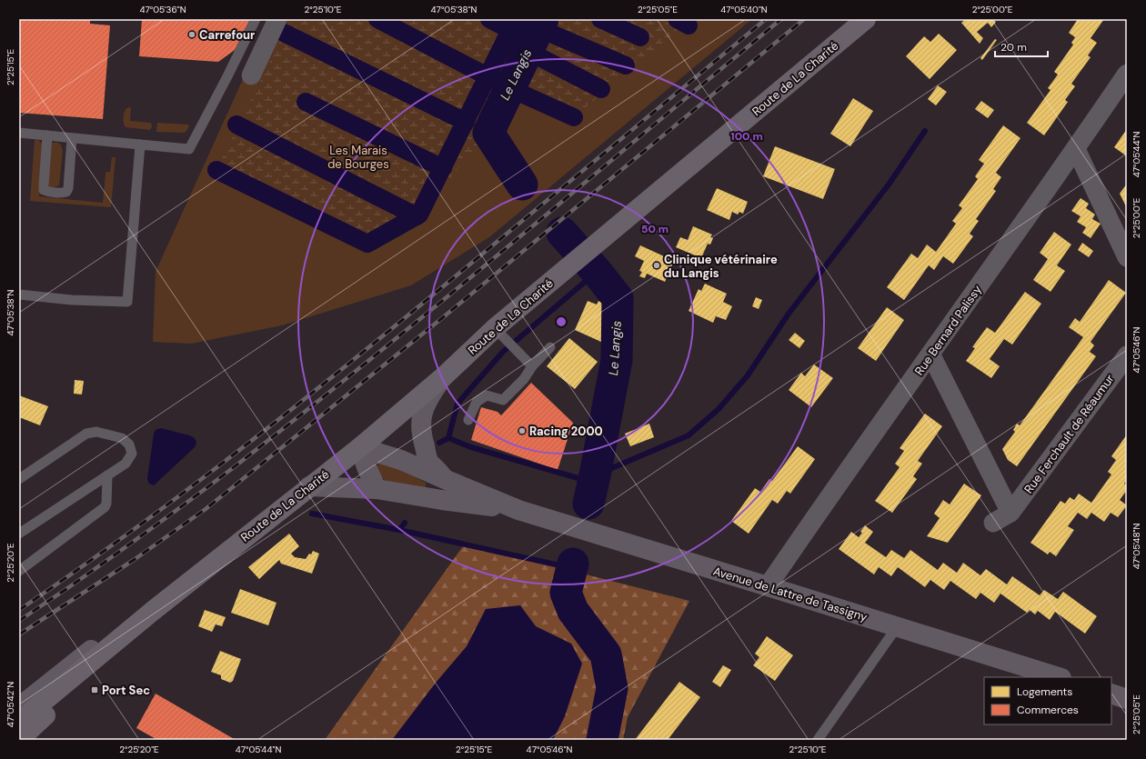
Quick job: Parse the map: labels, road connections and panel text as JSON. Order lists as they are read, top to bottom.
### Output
{
  "streets": {
    "main road": ["Route de La Charité", "Avenue de Lattre de Tassigny"],
    "street": ["Rue Bernard Palissy", "Rue Ferchault de Réaumur"]
  },
  "crossings": [
    ["Route de La Charité", "Avenue de Lattre de Tassigny"],
    ["Rue Bernard Palissy", "Avenue de Lattre de Tassigny"]
  ],
  "water": ["Le Langis"],
  "parks": ["Les Marais de Bourges"],
  "places": {
    "other": ["Carrefour", "Clinique vétérinaire du Langis", "Racing 2000"],
    "transit": ["Port Sec"]
  },
  "legend": ["Logements", "Commerces"],
  "scale_bar": "20 m",
  "coordinates": [
    "47°05'36\"N",
    "2°25'10\"E",
    "47°05'38\"N",
    "2°25'05\"E",
    "47°05'40\"N",
    "2°25'00\"E",
    "2°25'15\"E",
    "47°05'44\"N",
    "47°05'46\"N",
    "47°05'48\"N",
    "2°25'20\"E",
    "47°05'42\"N"
  ],
  "rings": ["100 m", "50 m"]
}
